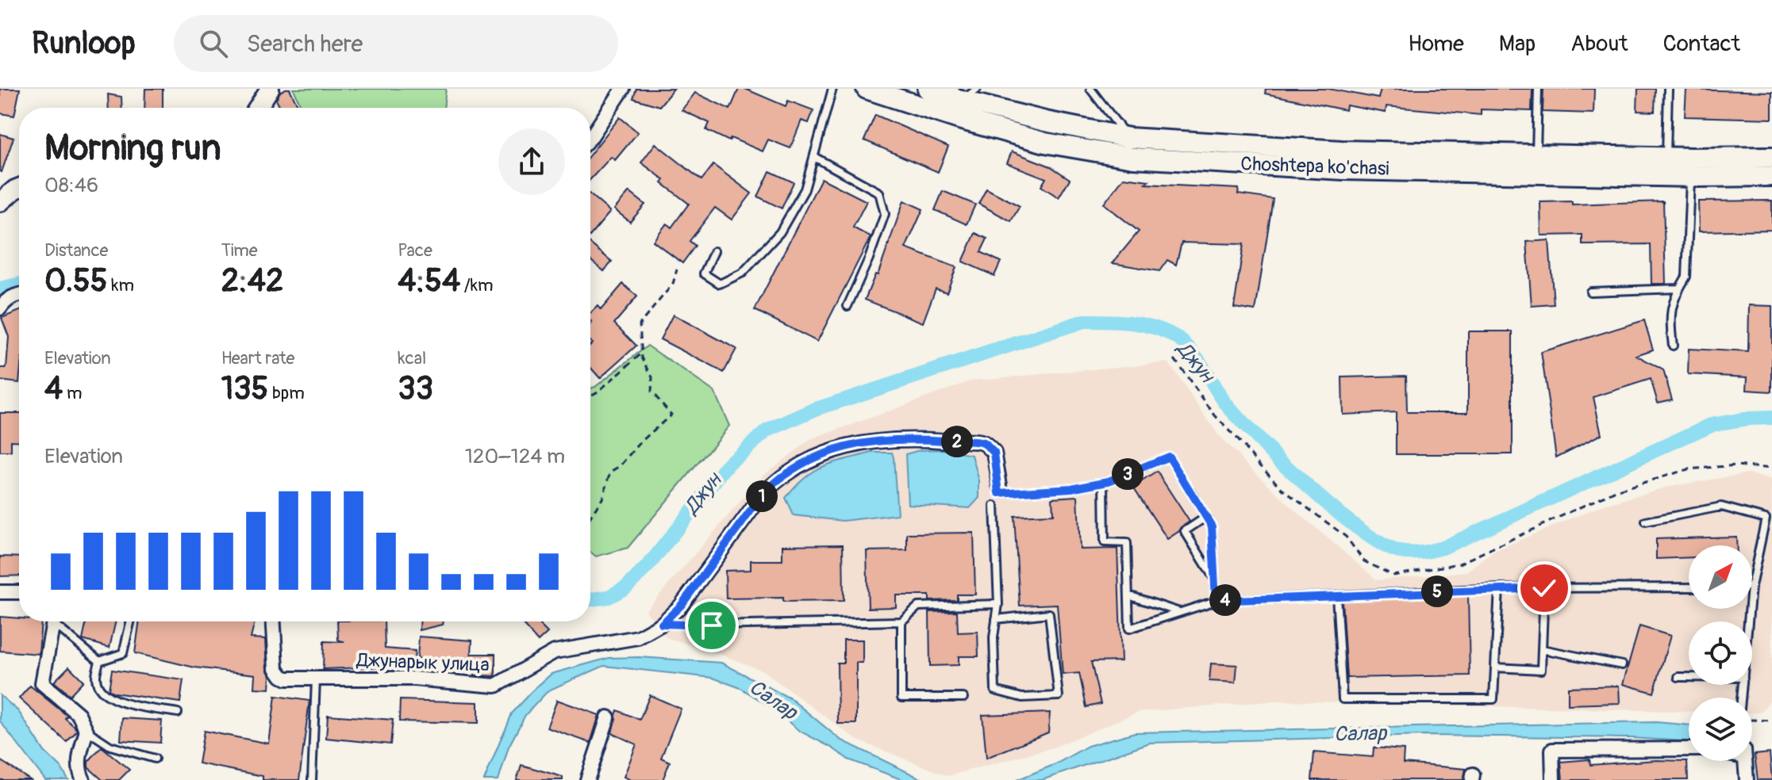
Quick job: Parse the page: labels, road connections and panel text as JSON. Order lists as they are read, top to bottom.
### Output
{
  "streets": {
    "main road": ["Choshtepa ko'chasi"],
    "street": ["Джунарык улица"]
  },
  "water": ["Джун", "Салар"],
  "north": "top right",
  "page": {
    "header": "Runloop",
    "search": "Search here",
    "nav": [
      "Home",
      "Map",
      "About",
      "Contact"
    ],
    "heading": ["Morning run", "08:46"],
    "stats": [
      ["Distance", "0.55 km"],
      ["Time", "2:42"],
      ["Pace", "4:54 /km"],
      ["Elevation", "4 m"],
      ["Heart rate", "135 bpm"],
      ["kcal", "33"]
    ],
    "pins": [
      "2",
      "3",
      "1",
      "5",
      "4"
    ],
    "chart": ["Elevation", "120–124 m"]
  }
}
